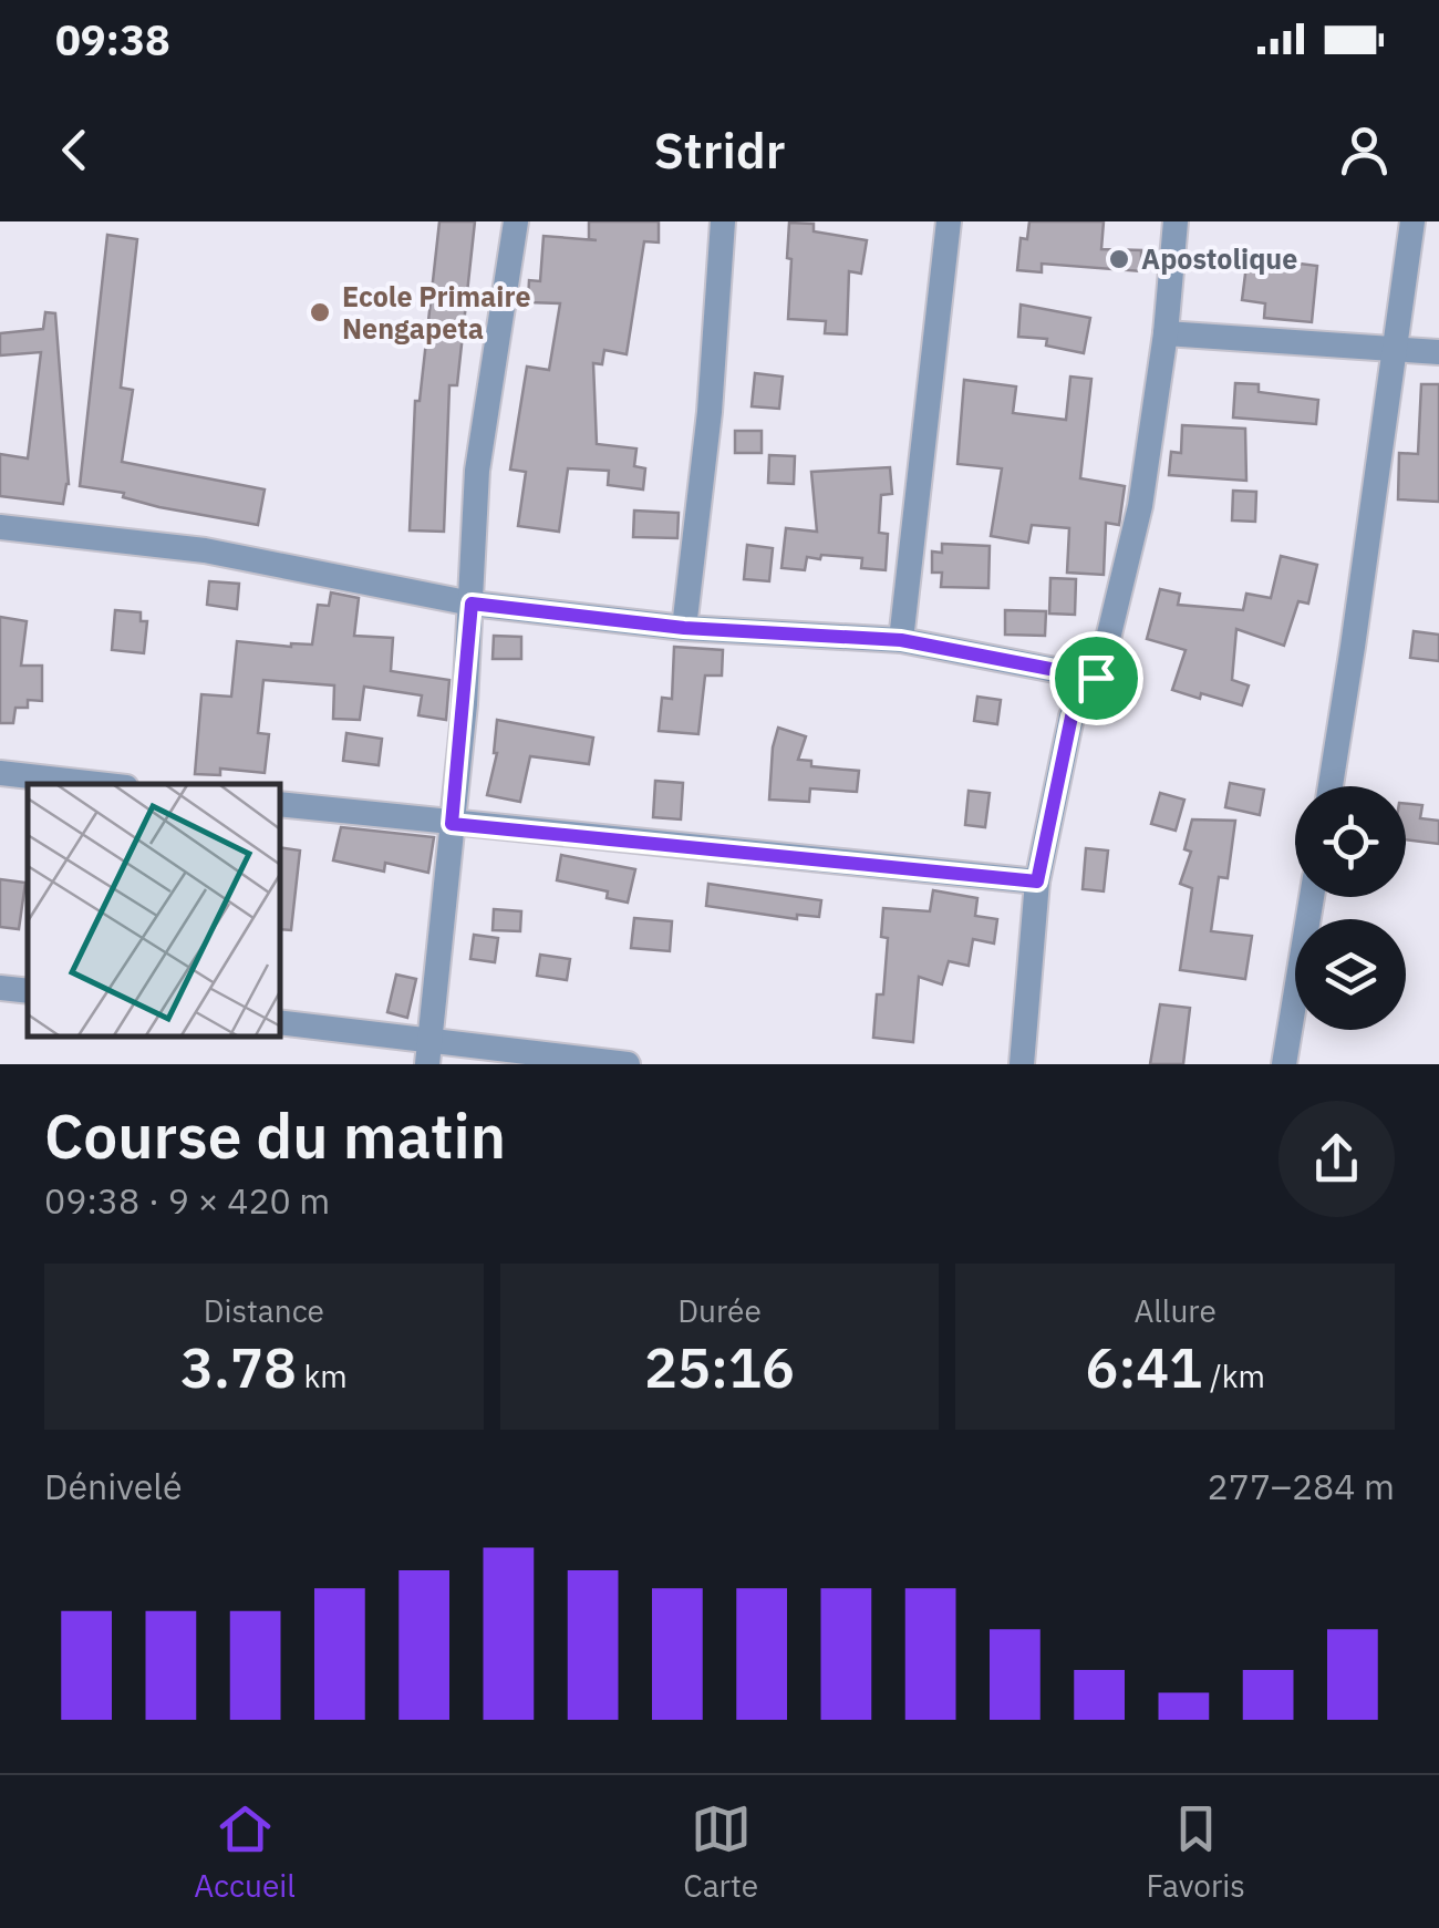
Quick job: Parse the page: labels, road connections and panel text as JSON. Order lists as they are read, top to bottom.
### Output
{
  "places": ["Apostolique", "Ecole Primaire Nengapeta"],
  "page": {
    "status": "09:38",
    "header": "Stridr",
    "heading": ["Course du matin", "09:38 · 9 × 420 m"],
    "stats": [
      ["Distance", "3.78 km"],
      ["Durée", "25:16"],
      ["Allure", "6:41 /km"]
    ],
    "chart": ["Dénivelé", "277–284 m"],
    "tabs": ["Accueil", "Carte", "Favoris"]
  }
}
